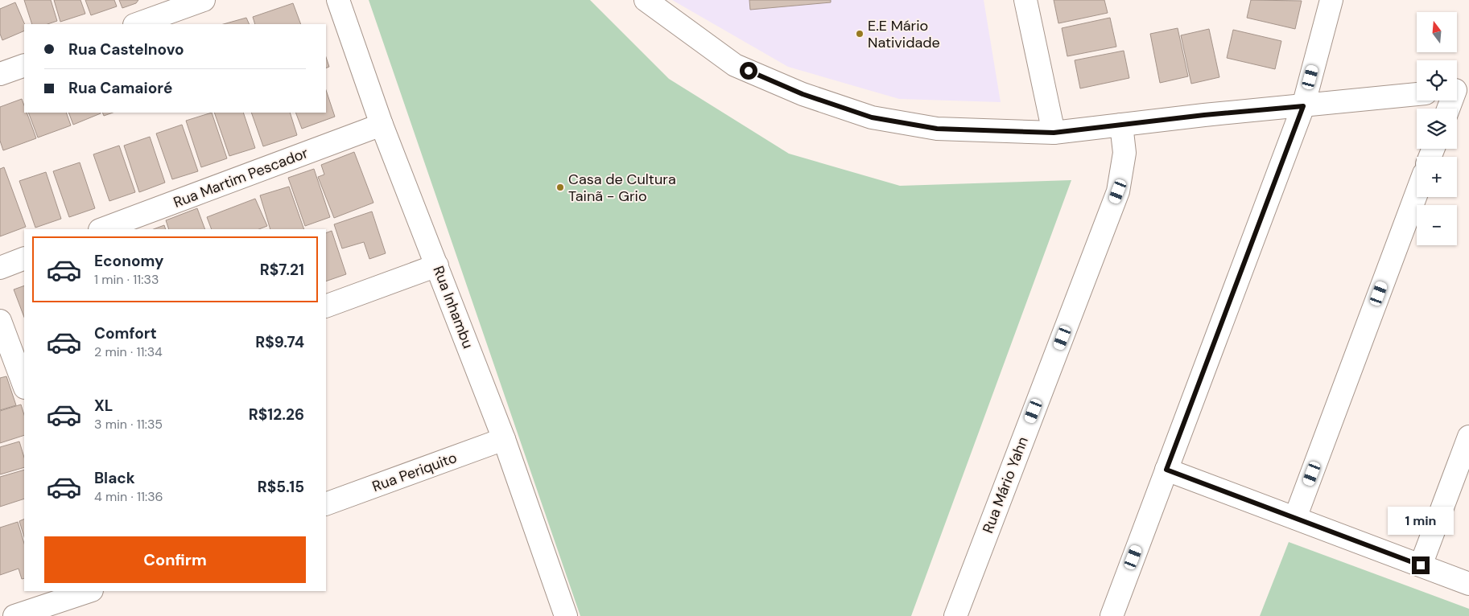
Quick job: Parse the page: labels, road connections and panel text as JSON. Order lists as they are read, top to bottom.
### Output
{
  "streets": {
    "street": [
      "Rua Martim Pescador",
      "Rua Inhambu",
      "Rua Periquito",
      "Rua Mário Yahn"
    ]
  },
  "crossings": [
    ["Rua Martim Pescador", "Rua Inhambu"],
    ["Rua Inhambu", "Rua Periquito"]
  ],
  "places": ["E.E Mário Natividade", "Casa de Cultura Tainã - Grio"],
  "north": "top",
  "page": {
    "map_buttons": ["+", "−"],
    "banner": ["Rua Castelnovo", "Rua Camaioré"],
    "list": [
      {
        "name": "Economy",
        "note": "1 min · 11:33",
        "value": "R$7.21"
      },
      {
        "name": "Comfort",
        "note": "2 min · 11:34",
        "value": "R$9.74"
      },
      {
        "name": "XL",
        "note": "3 min · 11:35",
        "value": "R$12.26"
      },
      {
        "name": "Black",
        "note": "4 min · 11:36",
        "value": "R$5.15"
      }
    ],
    "bubble": "1 min",
    "buttons": "Confirm"
  }
}
